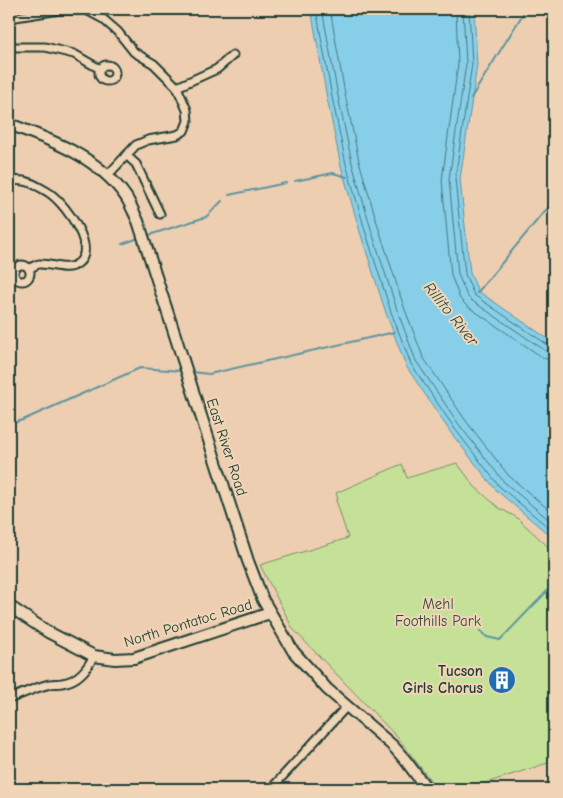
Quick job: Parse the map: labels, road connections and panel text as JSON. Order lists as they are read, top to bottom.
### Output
{
  "streets": {
    "street": ["East River Road", "North Pontatoc Road"]
  },
  "crossings": [
    ["East River Road", "North Pontatoc Road"]
  ],
  "water": ["Rillito River"],
  "parks": ["Mehl Foothills Park"],
  "places": {
    "building": ["Tucson Girls Chorus"]
  }
}
